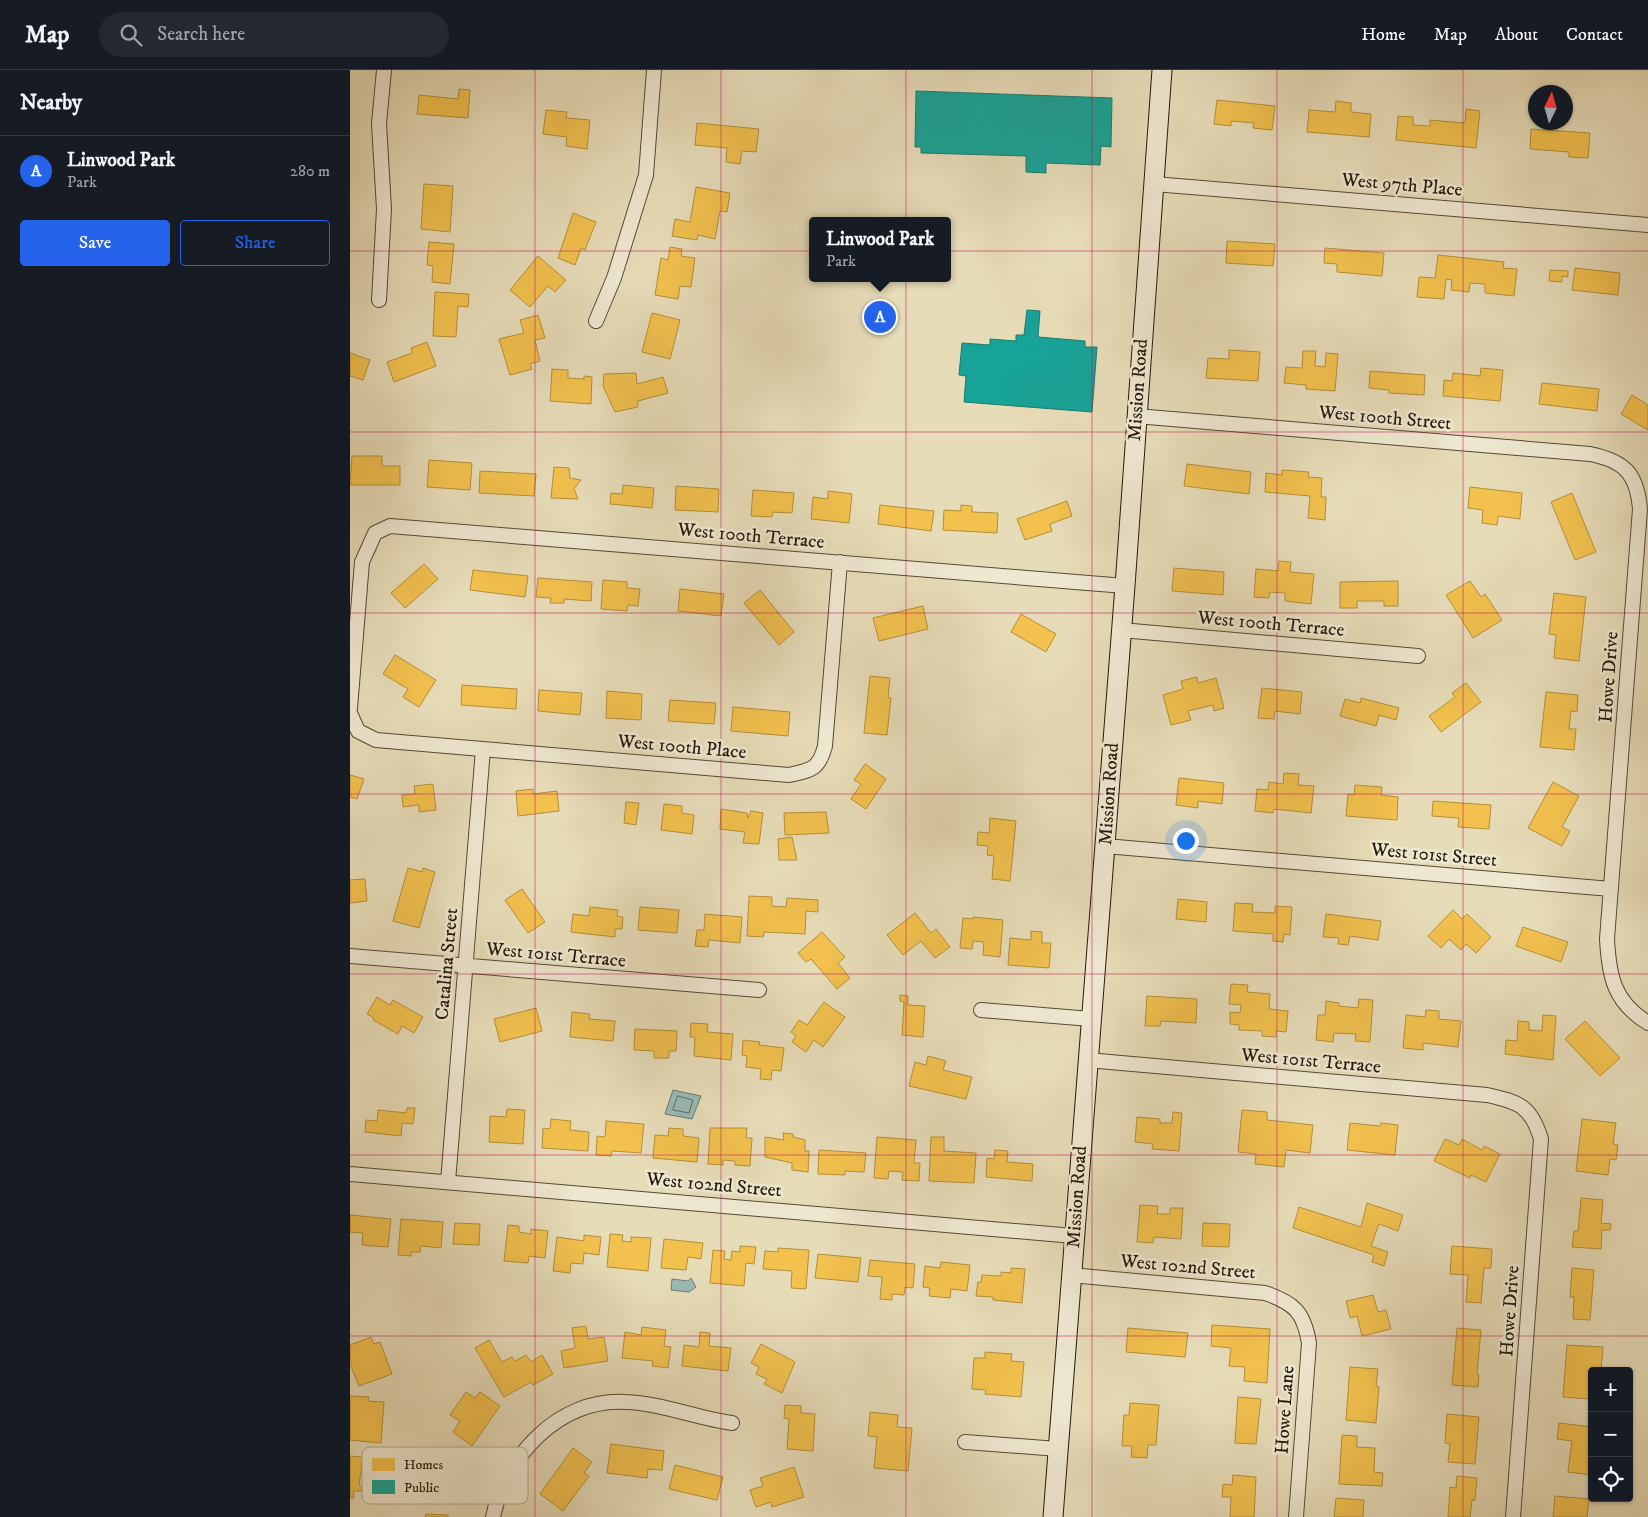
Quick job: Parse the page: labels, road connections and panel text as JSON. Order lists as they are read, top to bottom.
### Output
{
  "streets": {
    "main road": ["Mission Road"],
    "street": [
      "West 97th Place",
      "West 100th Street",
      "West 100th Terrace",
      "Howe Drive",
      "West 100th Place",
      "West 101st Street",
      "West 101st Terrace",
      "Catalina Street",
      "West 102nd Street",
      "Howe Lane"
    ]
  },
  "crossings": [
    ["West 97th Place", "Mission Road"],
    ["Mission Road", "West 100th Street"],
    ["Mission Road", "West 100th Terrace"],
    ["Mission Road", "West 101st Street"],
    ["Mission Road", "West 101st Terrace"],
    ["Mission Road", "West 102nd Street"],
    ["West 100th Street", "Howe Drive"],
    ["West 100th Terrace", "West 100th Place"],
    ["Howe Drive", "West 101st Street"],
    ["Howe Drive", "West 101st Terrace"],
    ["West 100th Place", "Catalina Street"],
    ["West 101st Terrace", "Catalina Street"],
    ["Catalina Street", "West 102nd Street"],
    ["West 102nd Street", "Howe Lane"]
  ],
  "legend": ["Homes", "Public"],
  "north": "top",
  "page": {
    "header": "Map",
    "search": "Search here",
    "nav": [
      "Home",
      "Map",
      "About",
      "Contact"
    ],
    "heading": "Nearby",
    "list": [
      {
        "mark": "A",
        "name": "Linwood Park",
        "note": "Park",
        "value": "280 m"
      }
    ],
    "buttons": ["Save", "Share"],
    "popup": ["Linwood Park", "Park"],
    "pins": "A",
    "map_buttons": ["+", "−"]
  }
}
